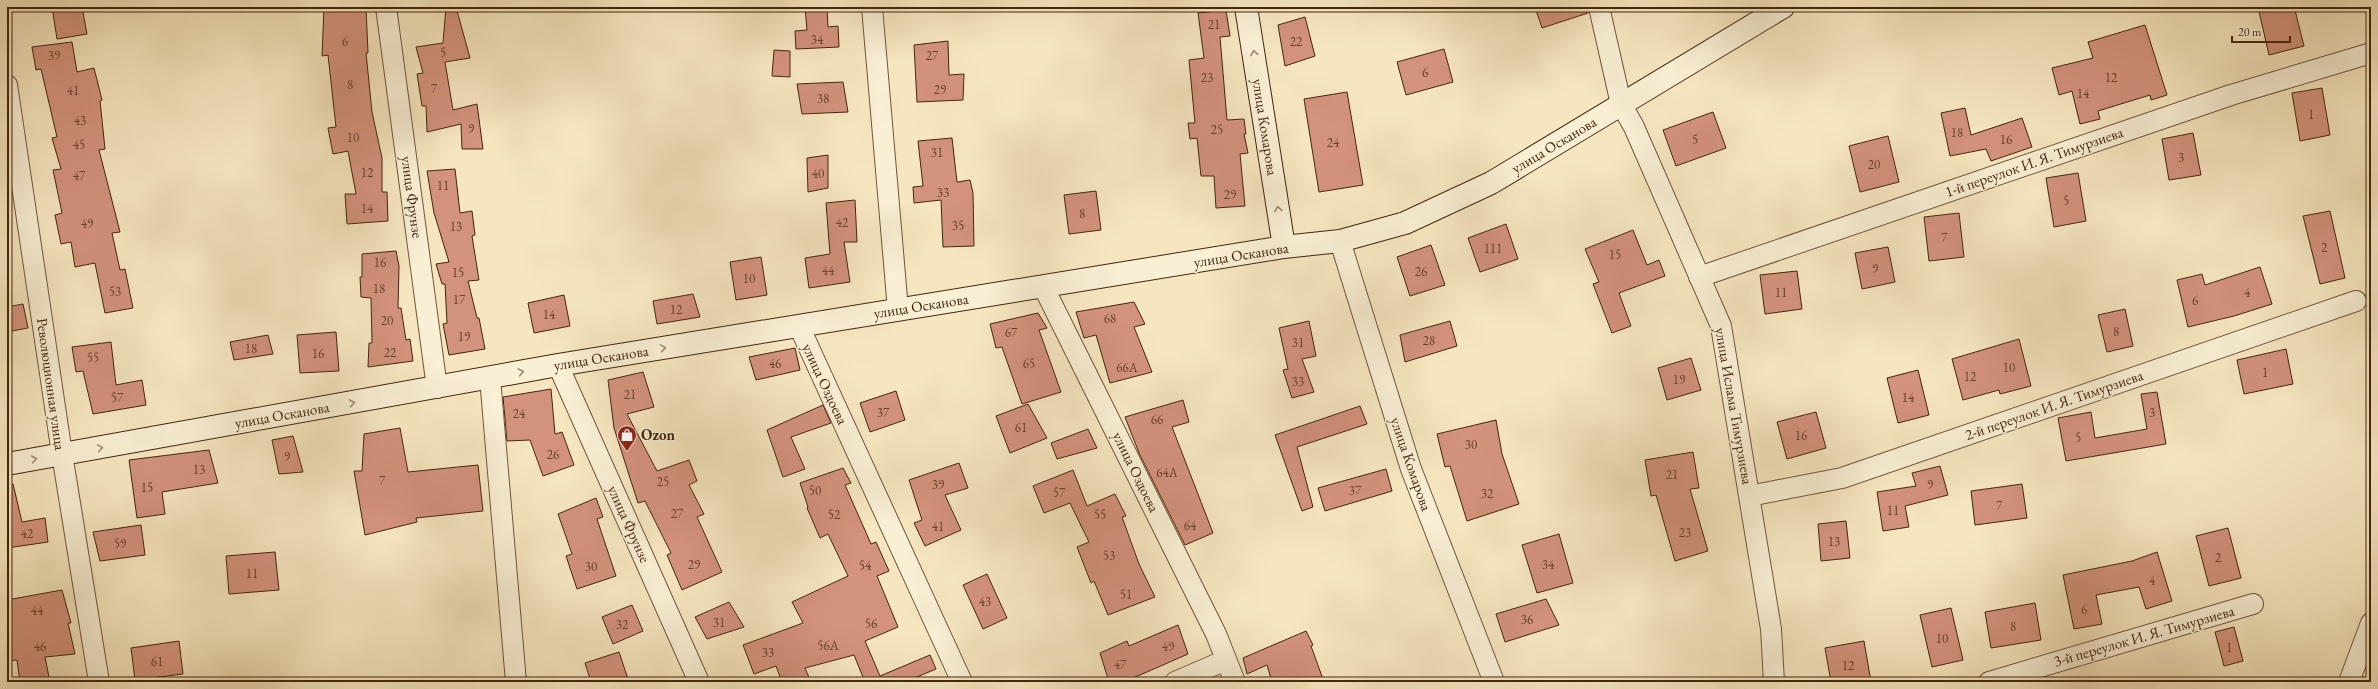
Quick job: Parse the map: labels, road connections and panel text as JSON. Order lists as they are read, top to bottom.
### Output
{
  "streets": {
    "main road": ["улица Комарова", "улица Осканова"],
    "street": [
      "1-й переулок И. Я. Тимурзиева",
      "улица Фрунзе",
      "Революционная улица",
      "улица Оздоева",
      "2-й переулок И. Я. Тимурзиева",
      "улица Ислама Тимурзиева",
      "3-й переулок И. Я. Тимурзиева"
    ]
  },
  "crossings": [
    ["улица Комарова", "улица Осканова"],
    ["улица Осканова", "улица Фрунзе"],
    ["улица Осканова", "Революционная улица"],
    ["улица Осканова", "улица Оздоева"],
    ["улица Осканова", "улица Ислама Тимурзиева"],
    ["1-й переулок И. Я. Тимурзиева", "улица Ислама Тимурзиева"],
    ["2-й переулок И. Я. Тимурзиева", "улица Ислама Тимурзиева"]
  ],
  "one_way": ["улица Осканова"],
  "places": {
    "shop": ["Ozon"]
  },
  "house_numbers": [
    "21",
    "34",
    "6",
    "22",
    "5",
    "39",
    "27",
    "6",
    "23",
    "12",
    "8",
    "7",
    "29",
    "41",
    "14",
    "38",
    "1",
    "43",
    "9",
    "25",
    "18",
    "10",
    "5",
    "16",
    "24",
    "45",
    "31",
    "3",
    "20",
    "12",
    "40",
    "47",
    "11",
    "33",
    "29",
    "5",
    "14",
    "8",
    "42",
    "49",
    "35",
    "13",
    "7",
    "2",
    "111",
    "15",
    "16",
    "9",
    "44",
    "26",
    "15",
    "10",
    "18",
    "53",
    "11",
    "4",
    "17",
    "6",
    "12",
    "14",
    "68",
    "20",
    "8",
    "67",
    "19",
    "28",
    "31",
    "18",
    "22",
    "16",
    "55",
    "46",
    "65",
    "66А",
    "10",
    "1",
    "12",
    "19",
    "33",
    "21",
    "57",
    "14",
    "37",
    "3",
    "24",
    "66",
    "61",
    "16",
    "5",
    "30",
    "26",
    "9",
    "13",
    "64А",
    "21",
    "7",
    "25",
    "39",
    "9",
    "15",
    "50",
    "37",
    "57",
    "32",
    "7",
    "11",
    "27",
    "52",
    "55",
    "64",
    "41",
    "23",
    "42",
    "13",
    "59",
    "53",
    "2",
    "29",
    "34",
    "54",
    "30",
    "11",
    "4",
    "51",
    "43",
    "6",
    "44",
    "36",
    "31",
    "56",
    "32",
    "8",
    "10",
    "56А",
    "46",
    "49",
    "1",
    "33",
    "61",
    "47",
    "12"
  ],
  "scale_bar": "20 m"
}
